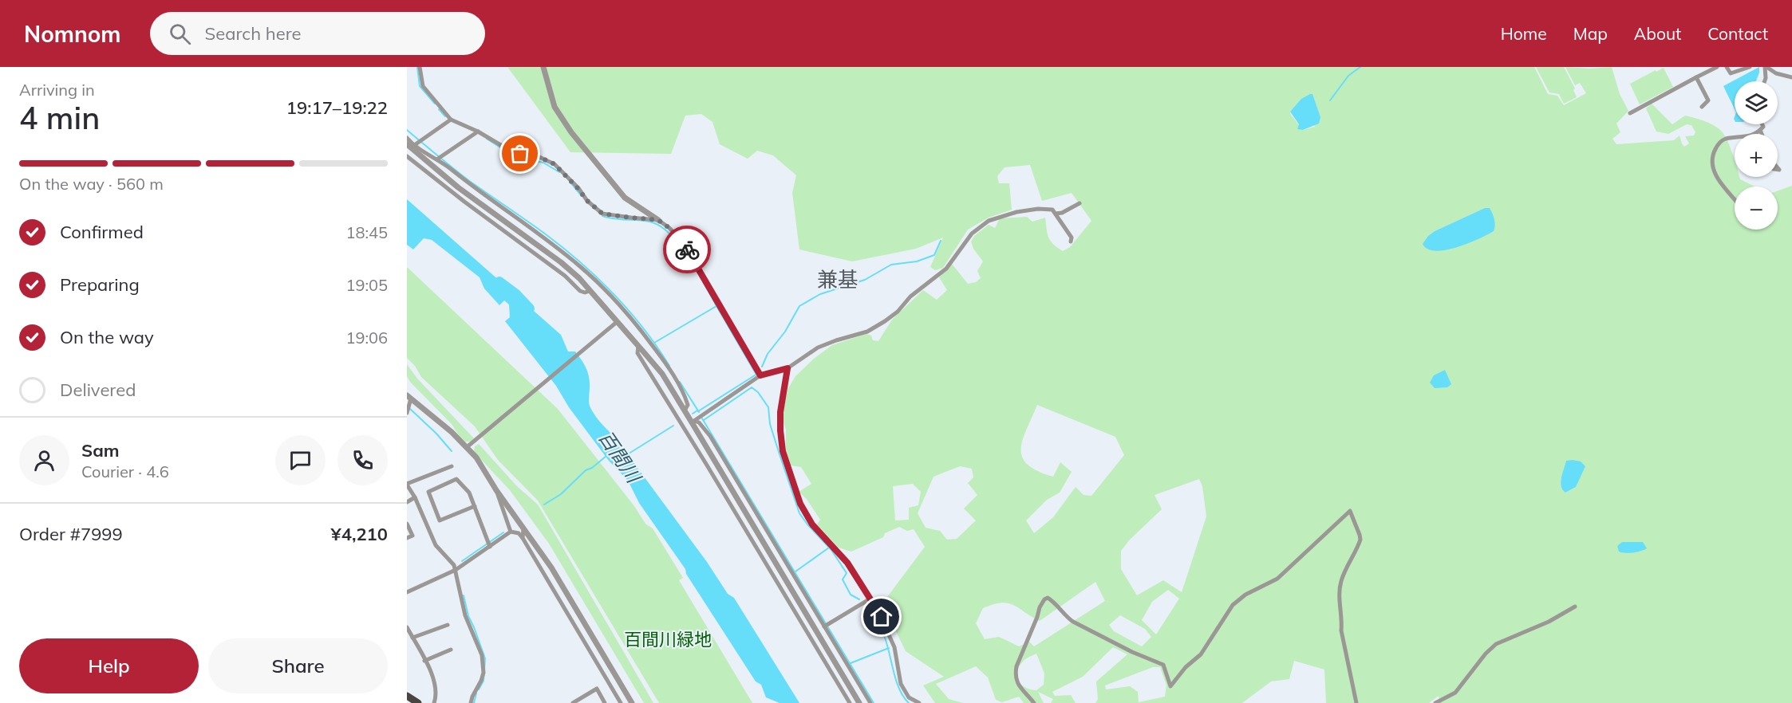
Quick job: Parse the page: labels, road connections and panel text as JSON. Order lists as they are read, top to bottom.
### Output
{
  "districts": ["兼基"],
  "water": ["百間川"],
  "parks": ["百間川緑地"],
  "page": {
    "header": "Nomnom",
    "search": "Search here",
    "nav": [
      "Home",
      "Map",
      "About",
      "Contact"
    ],
    "heading": ["4 min", "Arriving in", "19:17–19:22"],
    "panel": [
      "Sam",
      "Courier · 4.6",
      "Order #7999",
      "¥4,210"
    ],
    "map_buttons": ["+", "−"],
    "bar": "On the way · 560 m",
    "list": [
      ["Confirmed", "18:45"],
      ["Preparing", "19:05"],
      ["On the way", "19:06"],
      "Delivered"
    ],
    "buttons": ["Help", "Share"]
  }
}
